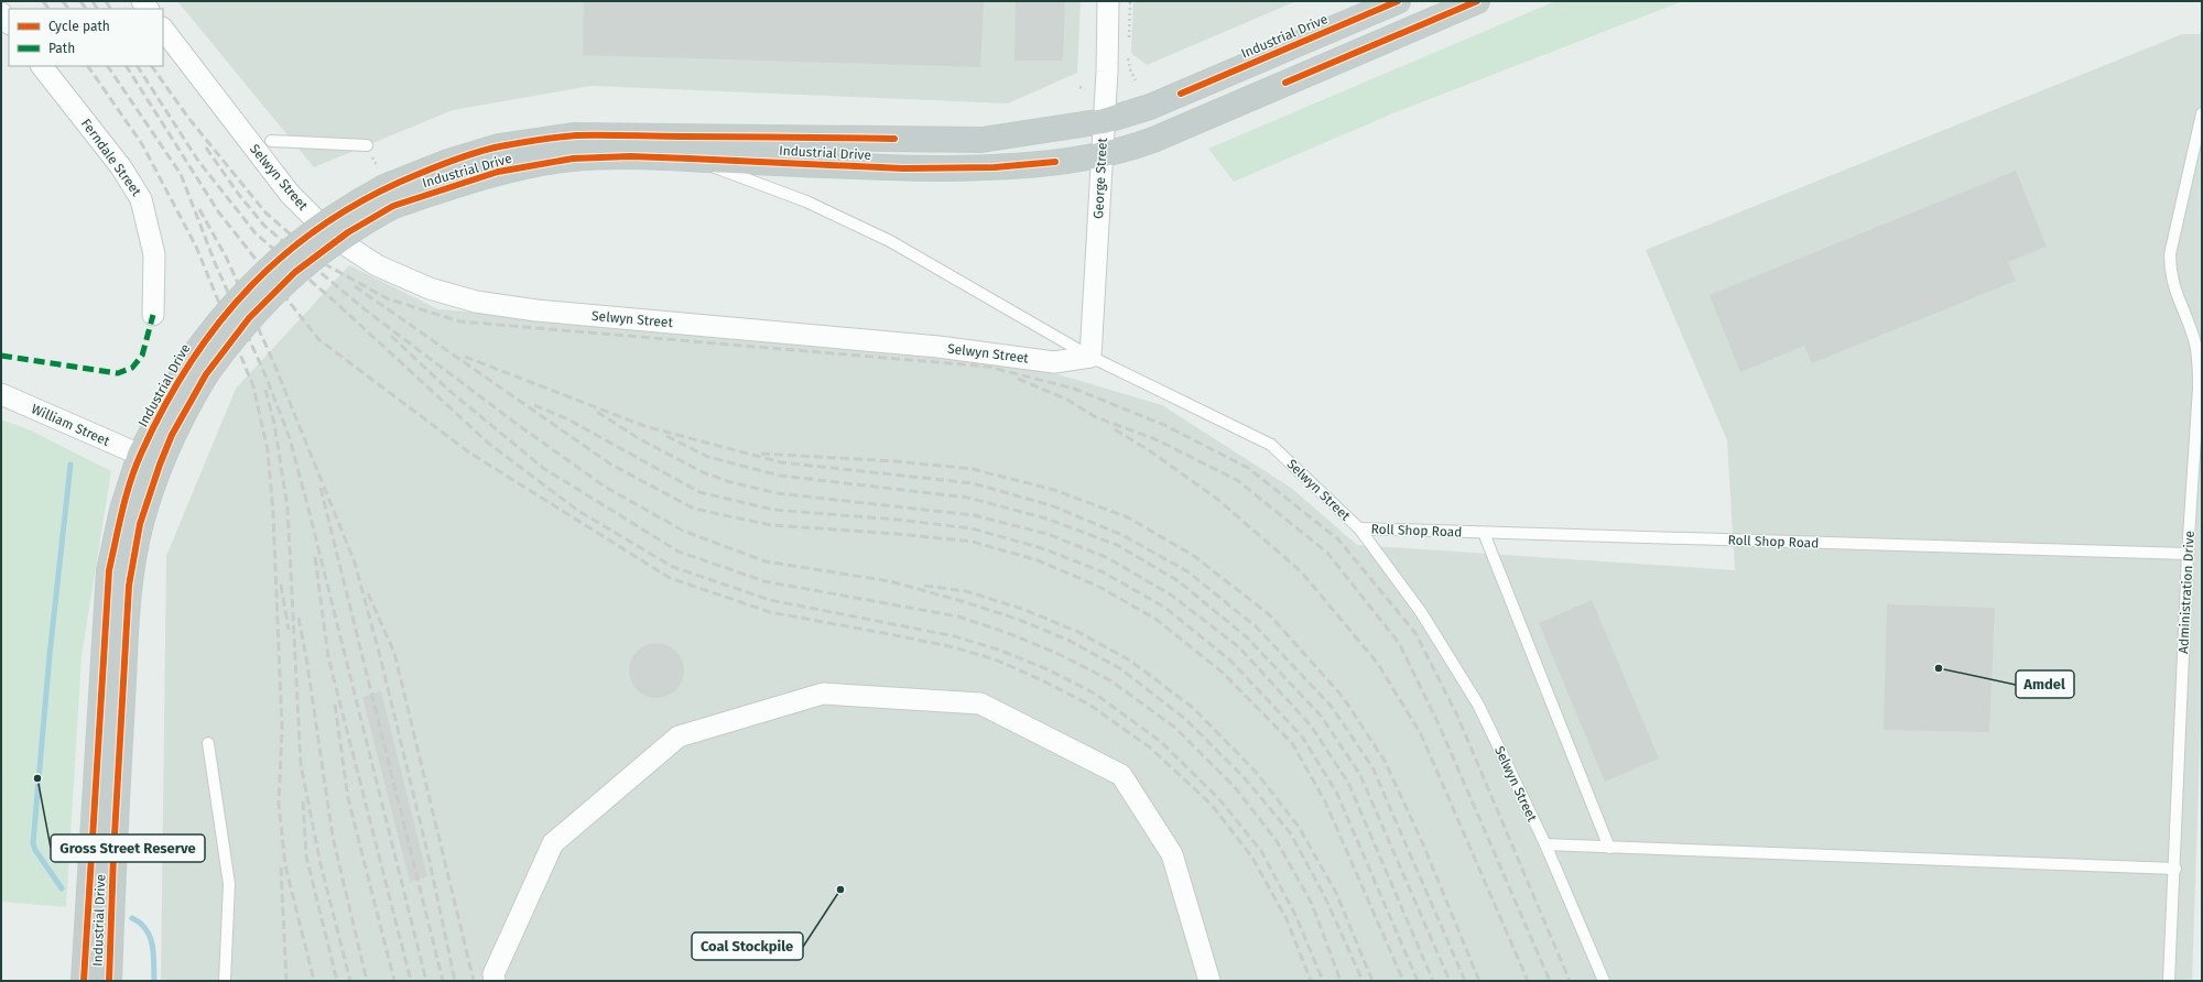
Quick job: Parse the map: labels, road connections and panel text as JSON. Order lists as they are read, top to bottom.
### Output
{
  "streets": {
    "highway": ["Industrial Drive"],
    "street": [
      "Ferndale Street",
      "Selwyn Street",
      "George Street",
      "William Street"
    ],
    "lane": ["Roll Shop Road", "Administration Drive"]
  },
  "crossings": [
    ["Industrial Drive", "George Street"],
    ["Industrial Drive", "William Street"],
    ["Selwyn Street", "George Street"],
    ["Selwyn Street", "Roll Shop Road"],
    ["Roll Shop Road", "Administration Drive"]
  ],
  "places": ["Amdel", "Gross Street Reserve", "Coal Stockpile"],
  "legend": ["Cycle path", "Path"]
}
